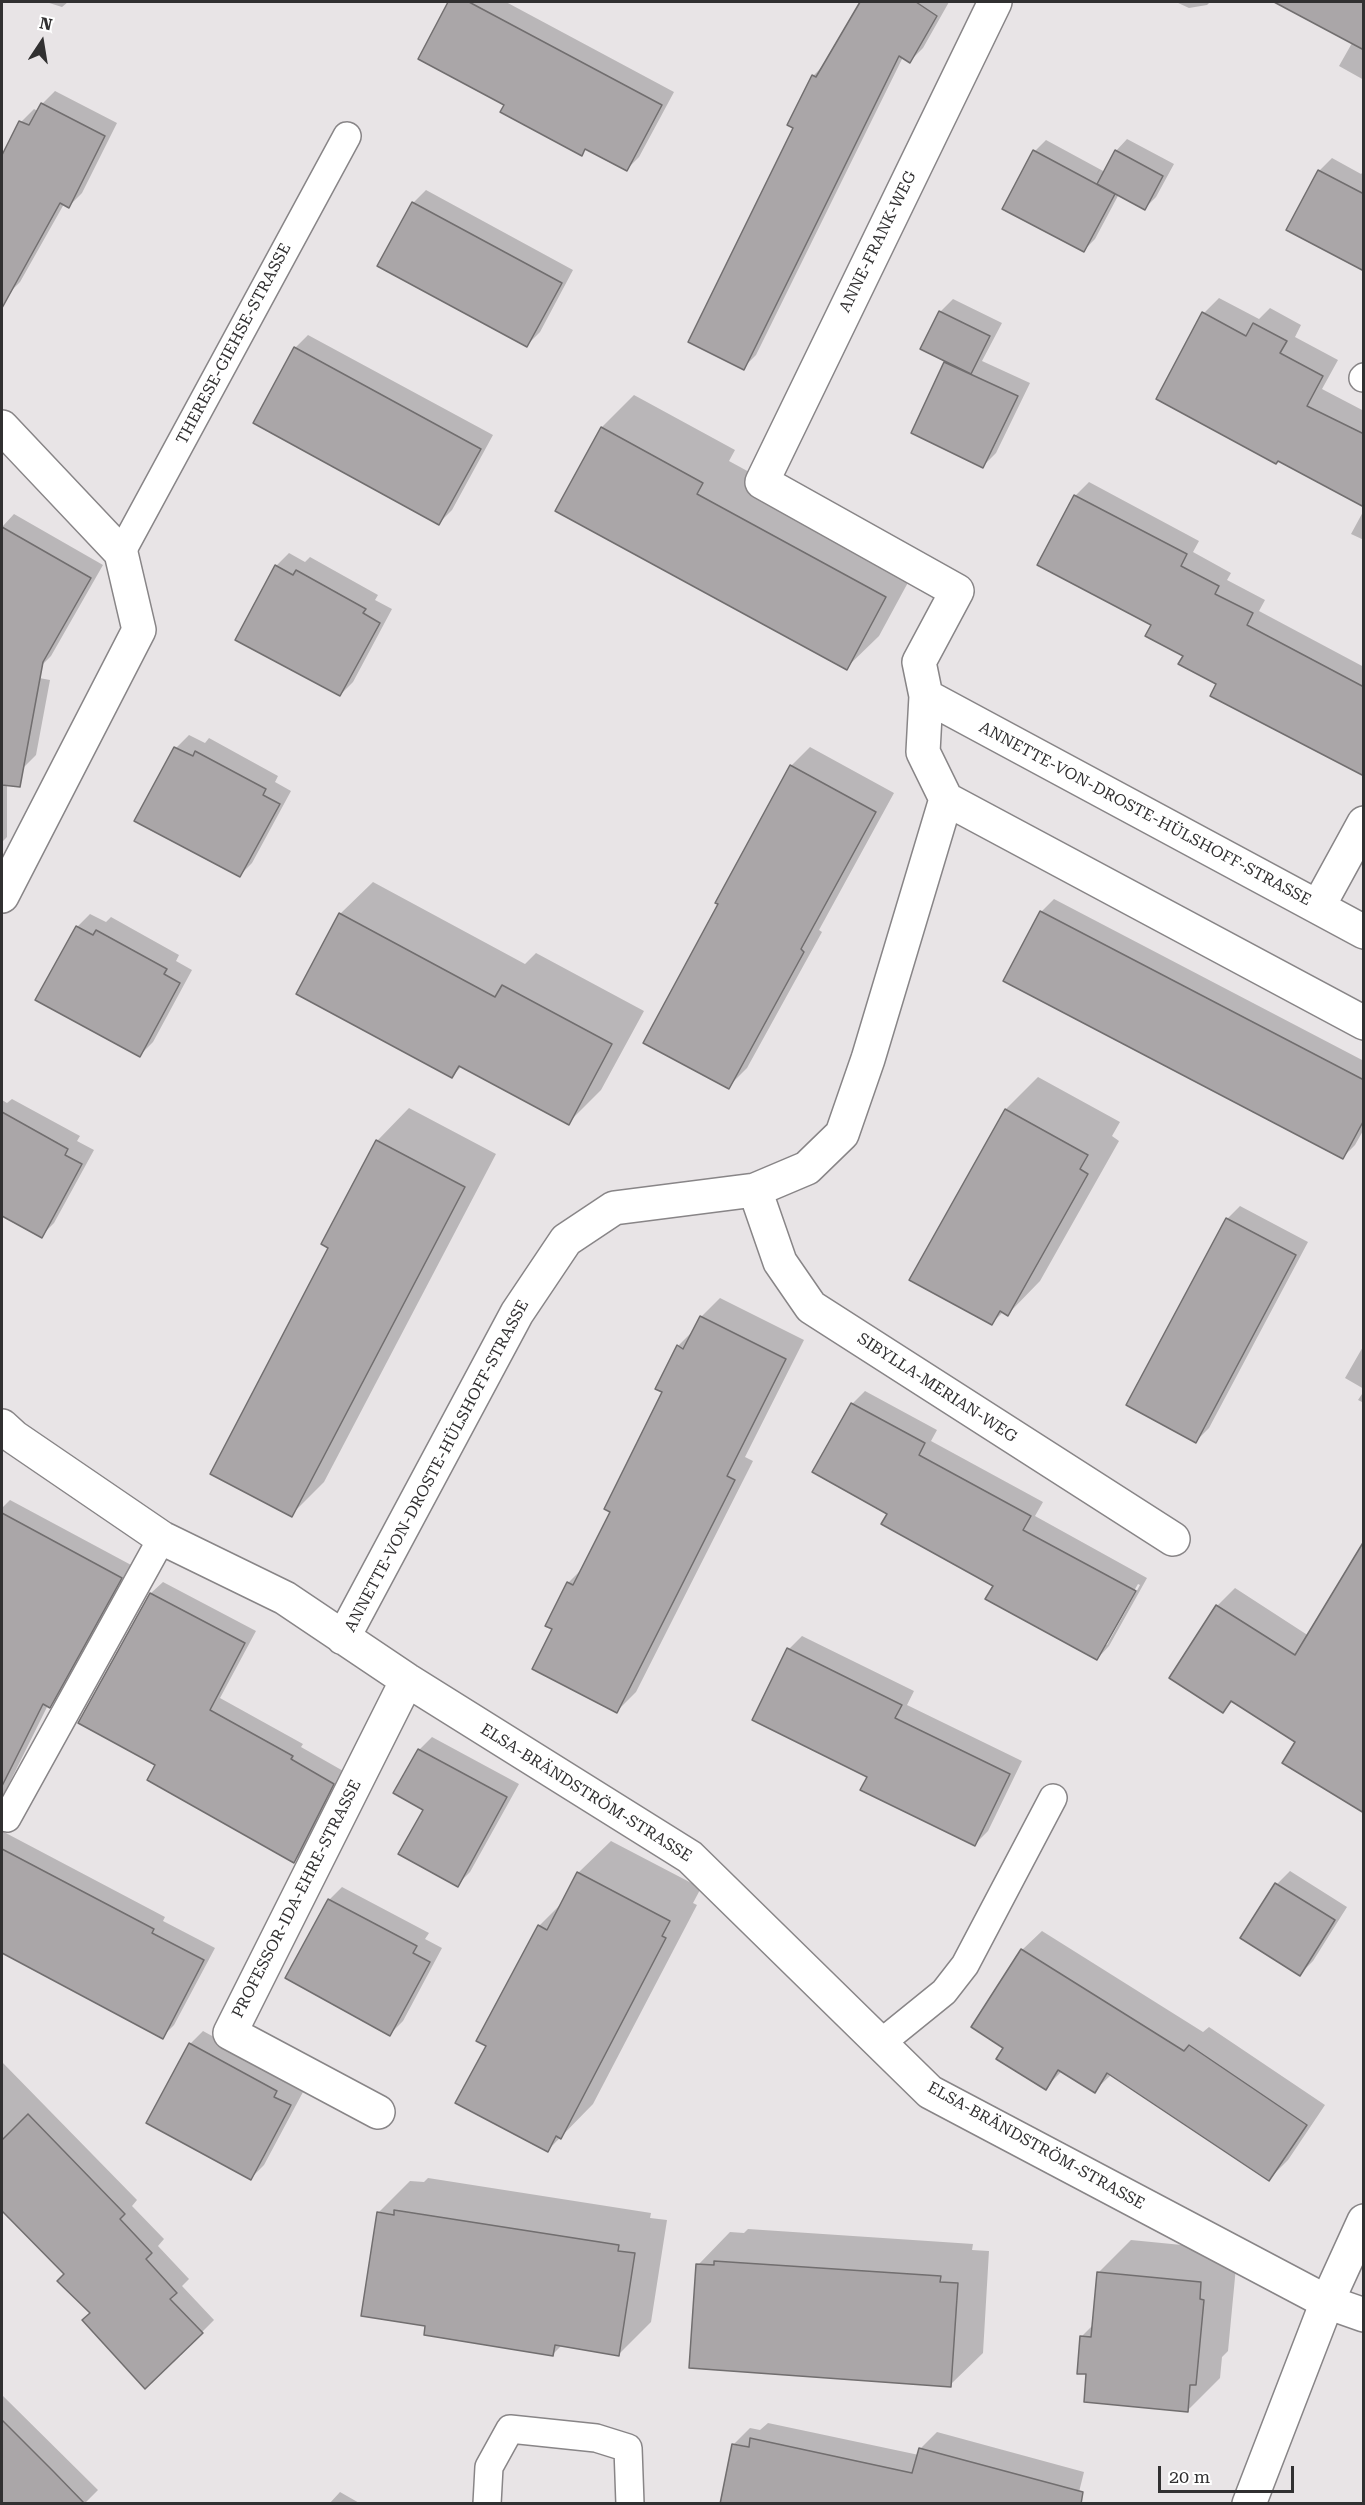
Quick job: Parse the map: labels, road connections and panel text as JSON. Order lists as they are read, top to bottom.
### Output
{
  "streets": {
    "street": [
      "ANNE-FRANK-WEG",
      "ANNETTE-VON-DROSTE-HÜLSHOFF-STRASSE",
      "SIBYLLA-MERIAN-WEG",
      "ELSA-BRÄNDSTRÖM-STRASSE",
      "PROFESSOR-IDA-EHRE-STRASSE"
    ],
    "lane": ["THERESE-GIEHSE-STRASSE"]
  },
  "crossings": [
    ["ANNE-FRANK-WEG", "ANNETTE-VON-DROSTE-HÜLSHOFF-STRASSE"],
    ["ANNETTE-VON-DROSTE-HÜLSHOFF-STRASSE", "SIBYLLA-MERIAN-WEG"],
    ["ANNETTE-VON-DROSTE-HÜLSHOFF-STRASSE", "ELSA-BRÄNDSTRÖM-STRASSE"],
    ["ELSA-BRÄNDSTRÖM-STRASSE", "PROFESSOR-IDA-EHRE-STRASSE"]
  ],
  "scale_bar": "20 m",
  "north": "top"
}
